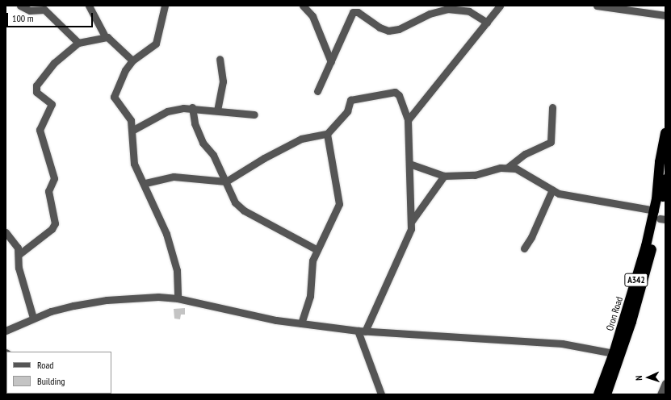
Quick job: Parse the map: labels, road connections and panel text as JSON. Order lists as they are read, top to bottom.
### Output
{
  "streets": {
    "highway": ["A342", "Oron Road"]
  },
  "crossings": [
    ["A342", "Oron Road"]
  ],
  "legend": ["Road", "Building"],
  "scale_bar": "100 m",
  "north": "left"
}
